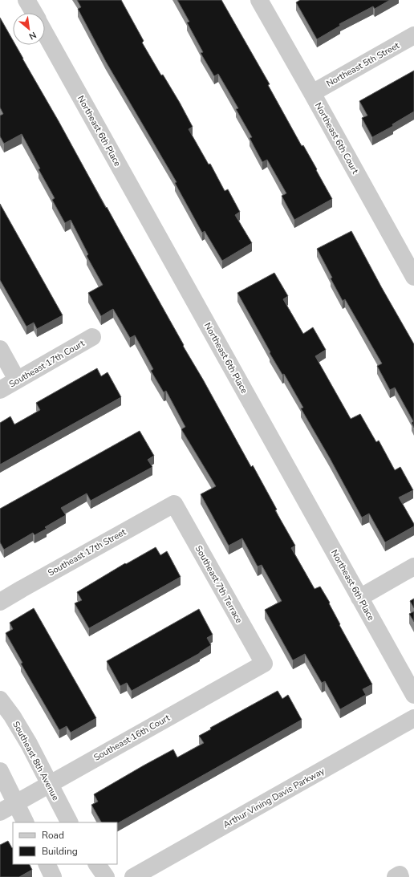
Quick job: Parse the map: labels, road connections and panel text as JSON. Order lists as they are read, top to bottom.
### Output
{
  "streets": {
    "street": [
      "Northeast 5th Street",
      "Northeast 6th Place",
      "Northeast 6th Court",
      "Southeast 17th Court",
      "Southeast 17th Street",
      "Southeast 7th Terrace",
      "Southeast 16th Court",
      "Southeast 8th Avenue",
      "Arthur Vining Davis Parkway"
    ]
  },
  "crossings": [
    ["Northeast 5th Street", "Northeast 6th Court"],
    ["Southeast 17th Street", "Southeast 7th Terrace"],
    ["Southeast 7th Terrace", "Southeast 16th Court"],
    ["Southeast 16th Court", "Southeast 8th Avenue"]
  ],
  "legend": ["Road", "Building"],
  "north": "bottom right"
}
